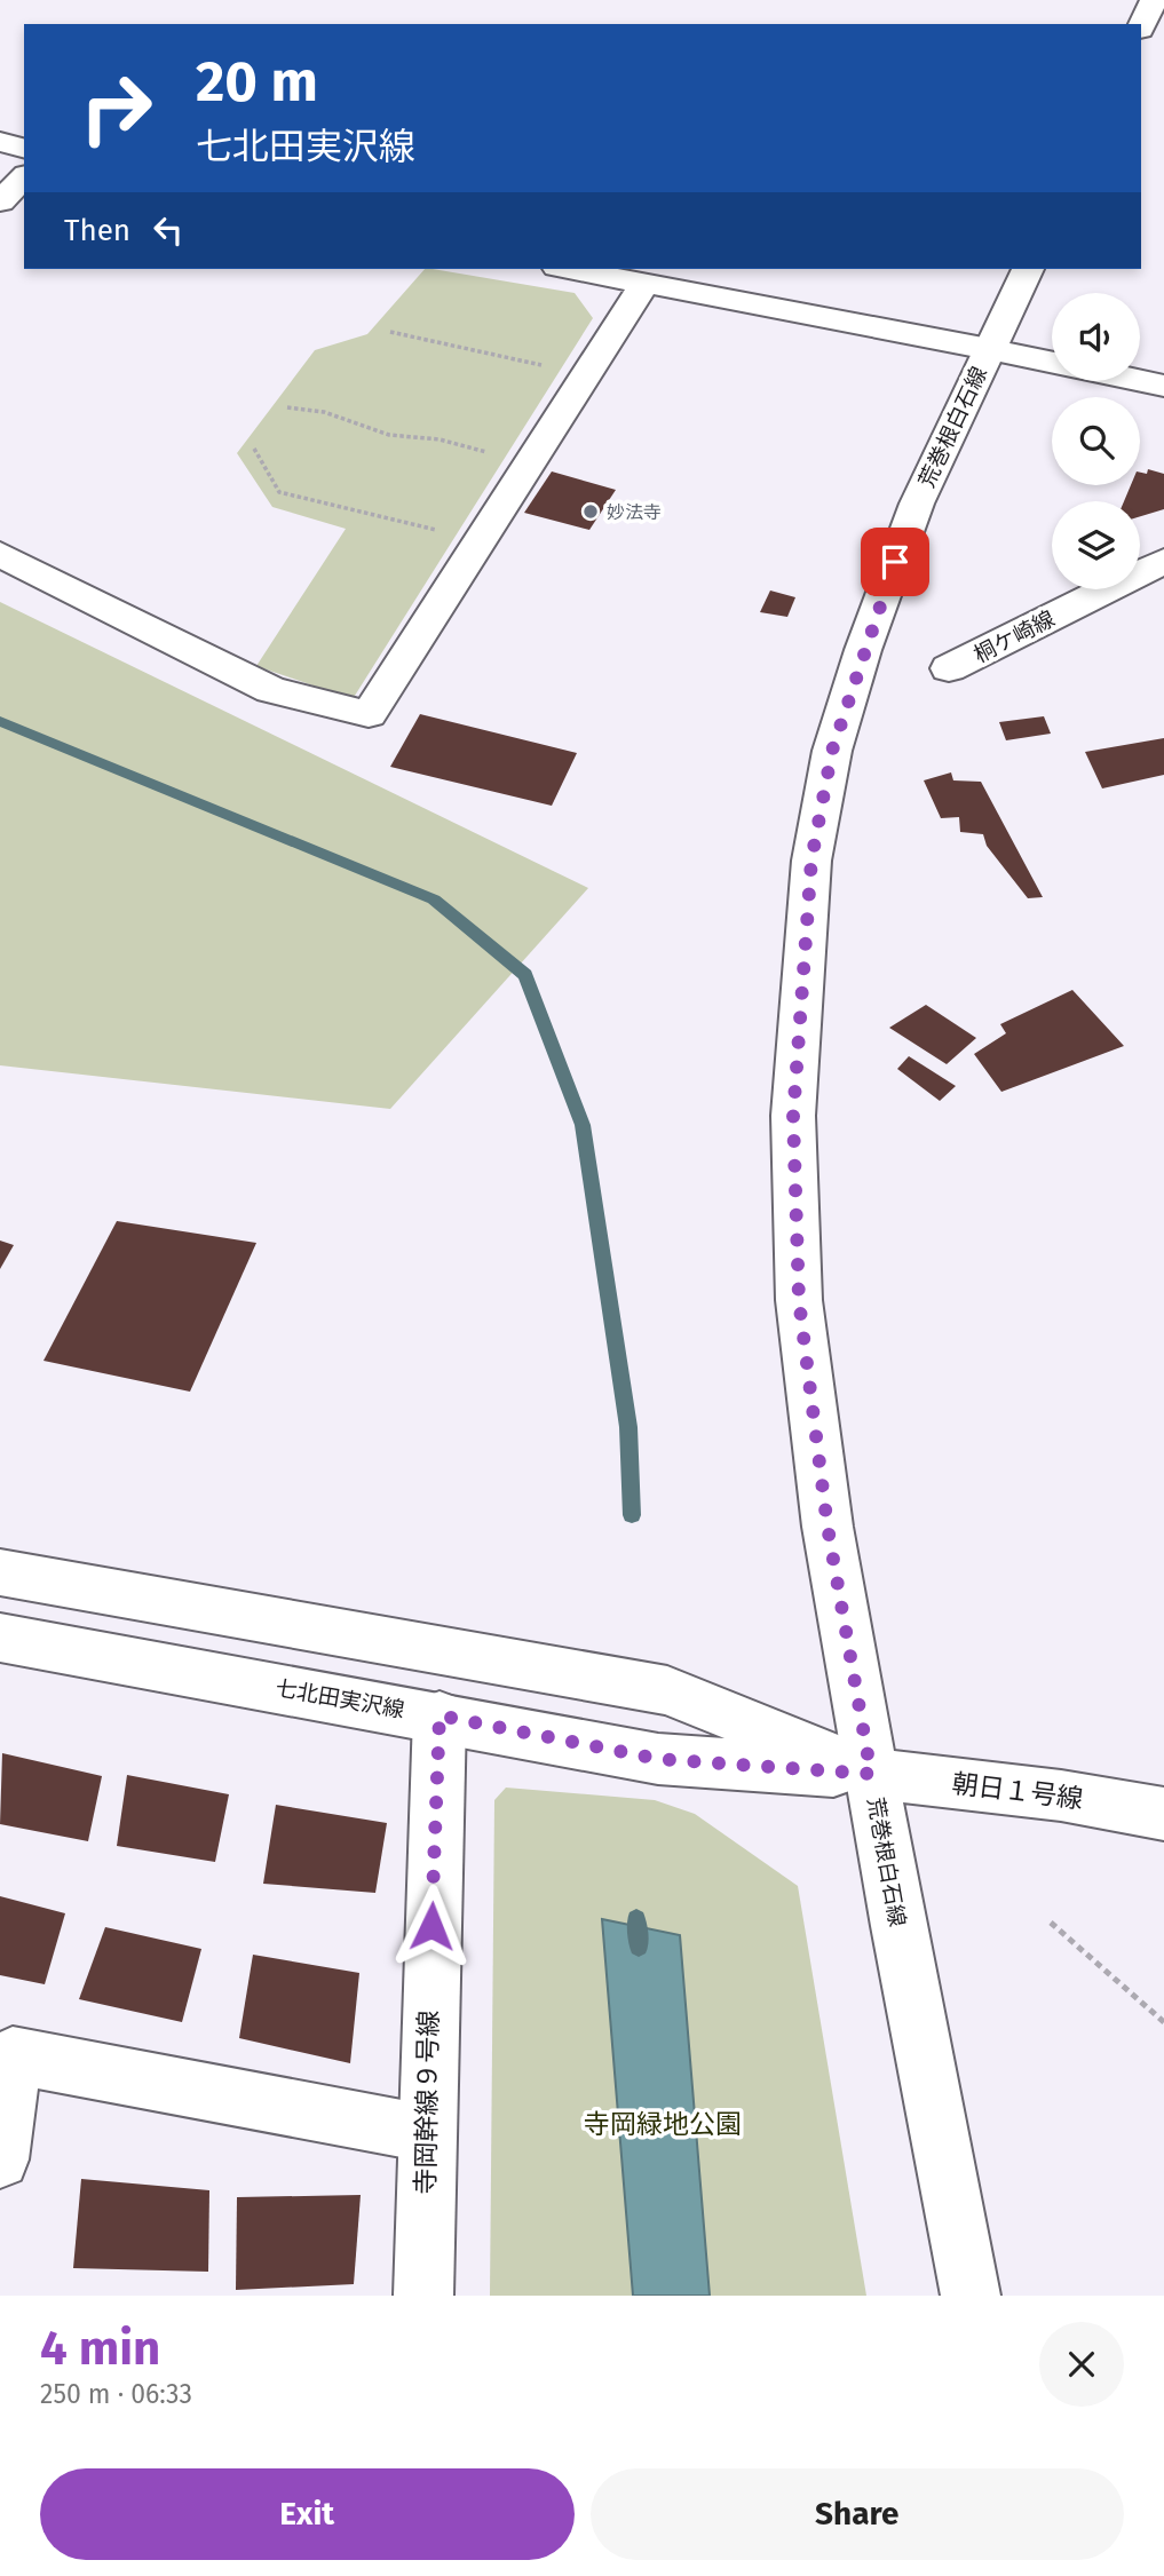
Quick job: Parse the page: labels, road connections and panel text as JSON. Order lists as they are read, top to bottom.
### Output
{
  "streets": {
    "street": [
      "荒巻根白石線",
      "桐ケ崎線",
      "七北田実沢線",
      "朝日１号線",
      "寺岡幹線９号線"
    ]
  },
  "crossings": [
    ["荒巻根白石線", "七北田実沢線"],
    ["荒巻根白石線", "朝日１号線"],
    ["七北田実沢線", "朝日１号線"],
    ["七北田実沢線", "寺岡幹線９号線"]
  ],
  "parks": ["寺岡緑地公園"],
  "places": ["妙法寺"],
  "page": {
    "turn": ["20 m", "七北田実沢線"],
    "then": "Then",
    "heading": ["4 min", "250 m · 06:33"],
    "buttons": ["Exit", "Share"]
  }
}
